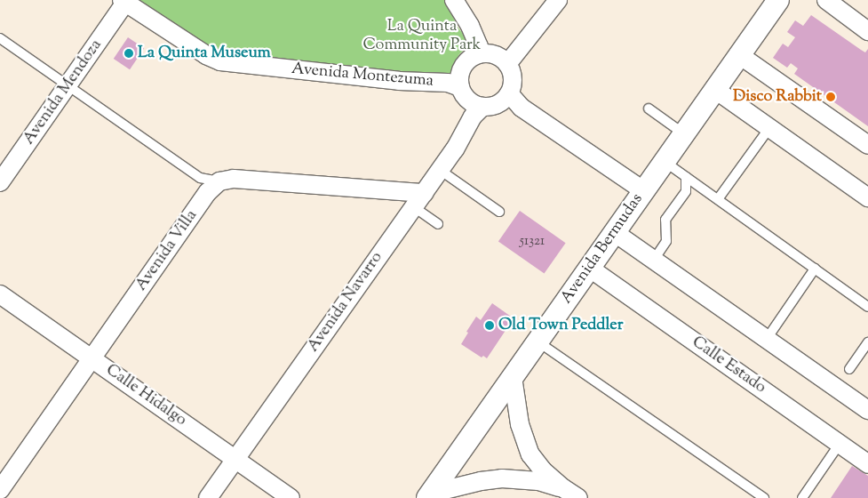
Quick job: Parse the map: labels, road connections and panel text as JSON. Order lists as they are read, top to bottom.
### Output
{
  "streets": {
    "street": [
      "Avenida Montezuma",
      "Avenida Mendoza",
      "Avenida Bermudas",
      "Avenida Villa",
      "Avenida Navarro",
      "Calle Estado",
      "Calle Hidalgo"
    ]
  },
  "crossings": [
    ["Avenida Montezuma", "Avenida Mendoza"],
    ["Avenida Montezuma", "Avenida Navarro"],
    ["Avenida Bermudas", "Calle Estado"],
    ["Avenida Villa", "Calle Hidalgo"],
    ["Avenida Navarro", "Calle Hidalgo"]
  ],
  "parks": ["La Quinta Community Park"],
  "places": ["La Quinta Museum", "Disco Rabbit", "Old Town Peddler"],
  "house_numbers": ["51321"]
}
